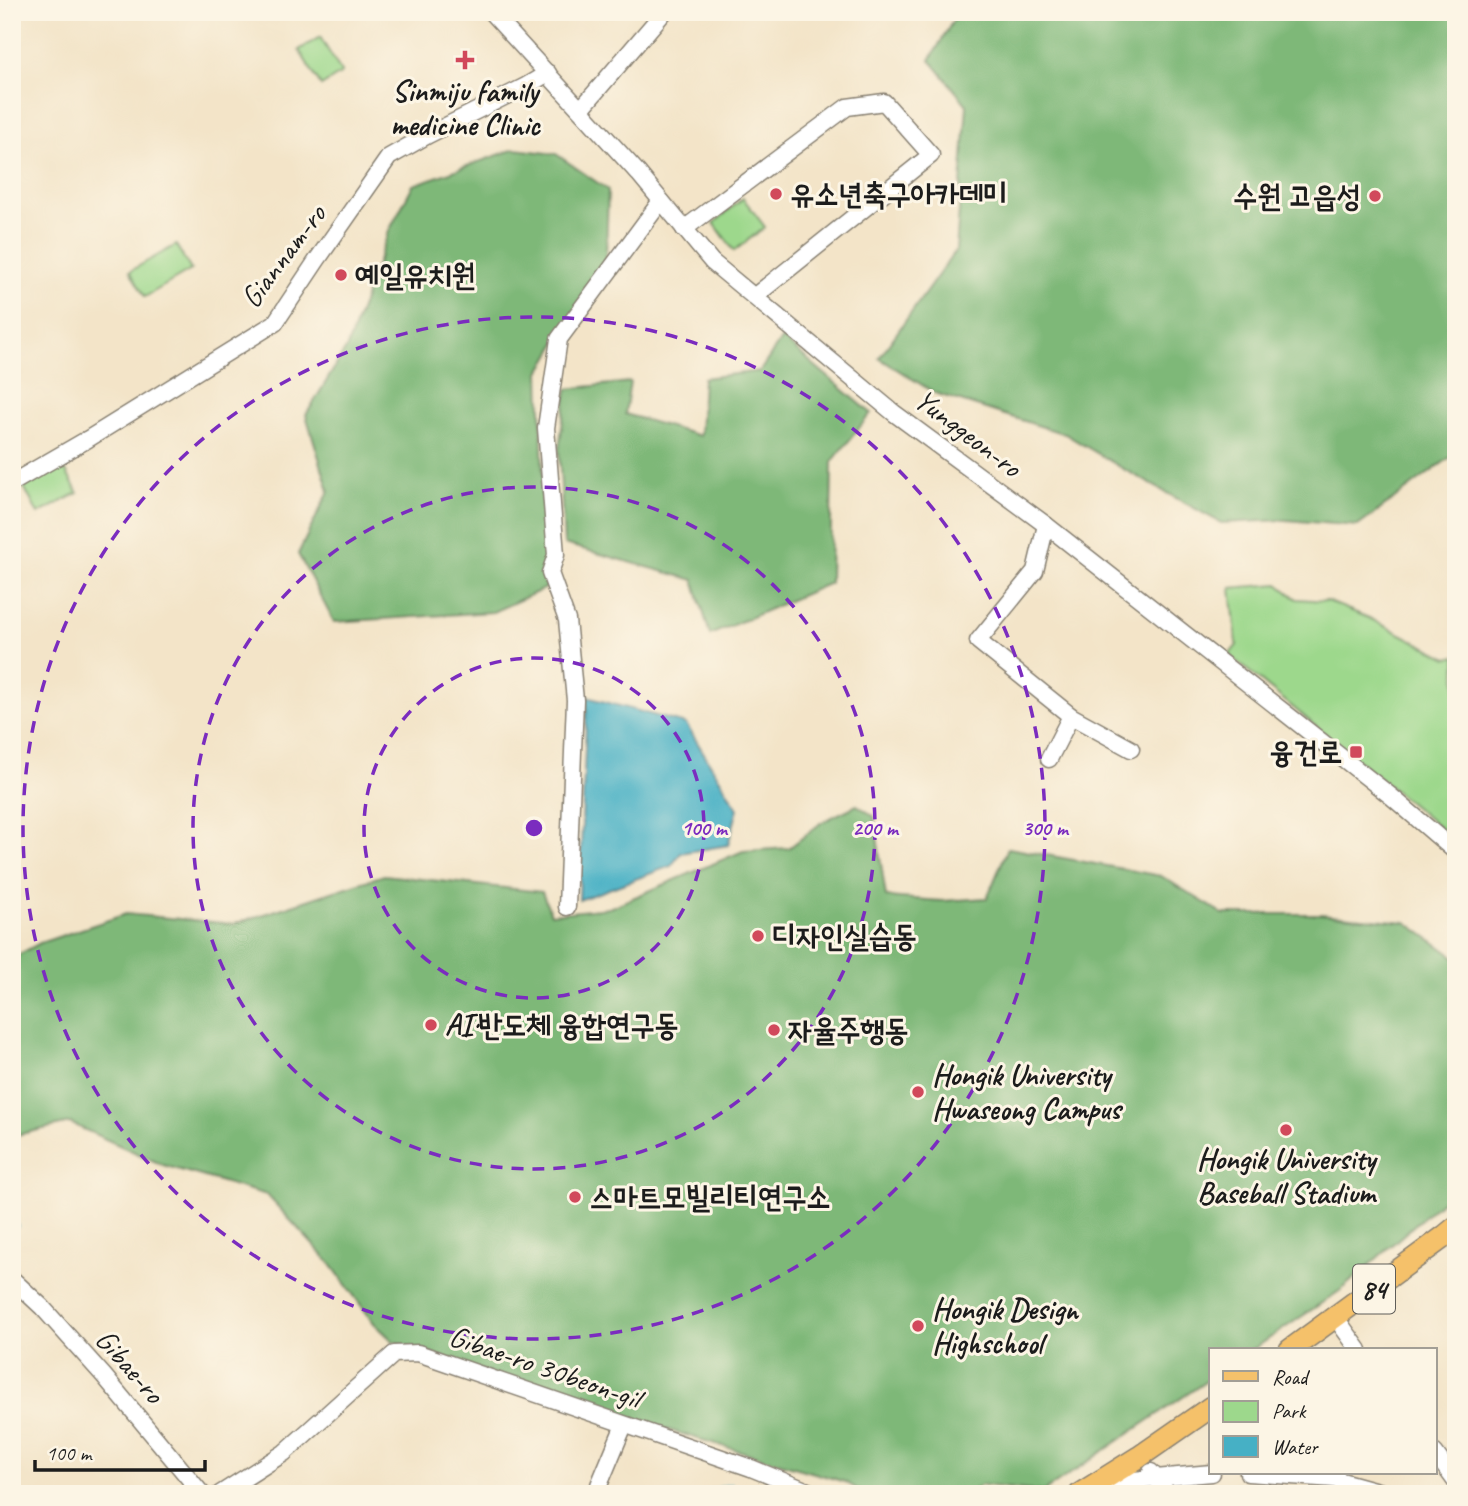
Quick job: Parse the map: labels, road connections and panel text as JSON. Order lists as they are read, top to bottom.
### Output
{
  "streets": {
    "main road": ["84"],
    "street": [
      "Giannam-ro",
      "Yunggeon-ro",
      "Gibae-ro",
      "Gibae-ro 30beon-gil"
    ]
  },
  "crossings": [
    ["Giannam-ro", "Yunggeon-ro"]
  ],
  "places": {
    "health": ["Sinmiju family medicine Clinic"],
    "other": [
      "유소년축구아카데미",
      "수원 고읍성",
      "예일유치원",
      "디자인실습동",
      "AI·반도체 융합연구동",
      "자율주행동",
      "Hongik University Hwaseong Campus",
      "Hongik University Baseball Stadium",
      "스마트모빌리티연구소",
      "Hongik Design Highschool"
    ],
    "transit": ["융건로"]
  },
  "legend": ["Road", "Park", "Water"],
  "scale_bar": "100 m",
  "rings": ["100 m", "200 m", "300 m"]
}
